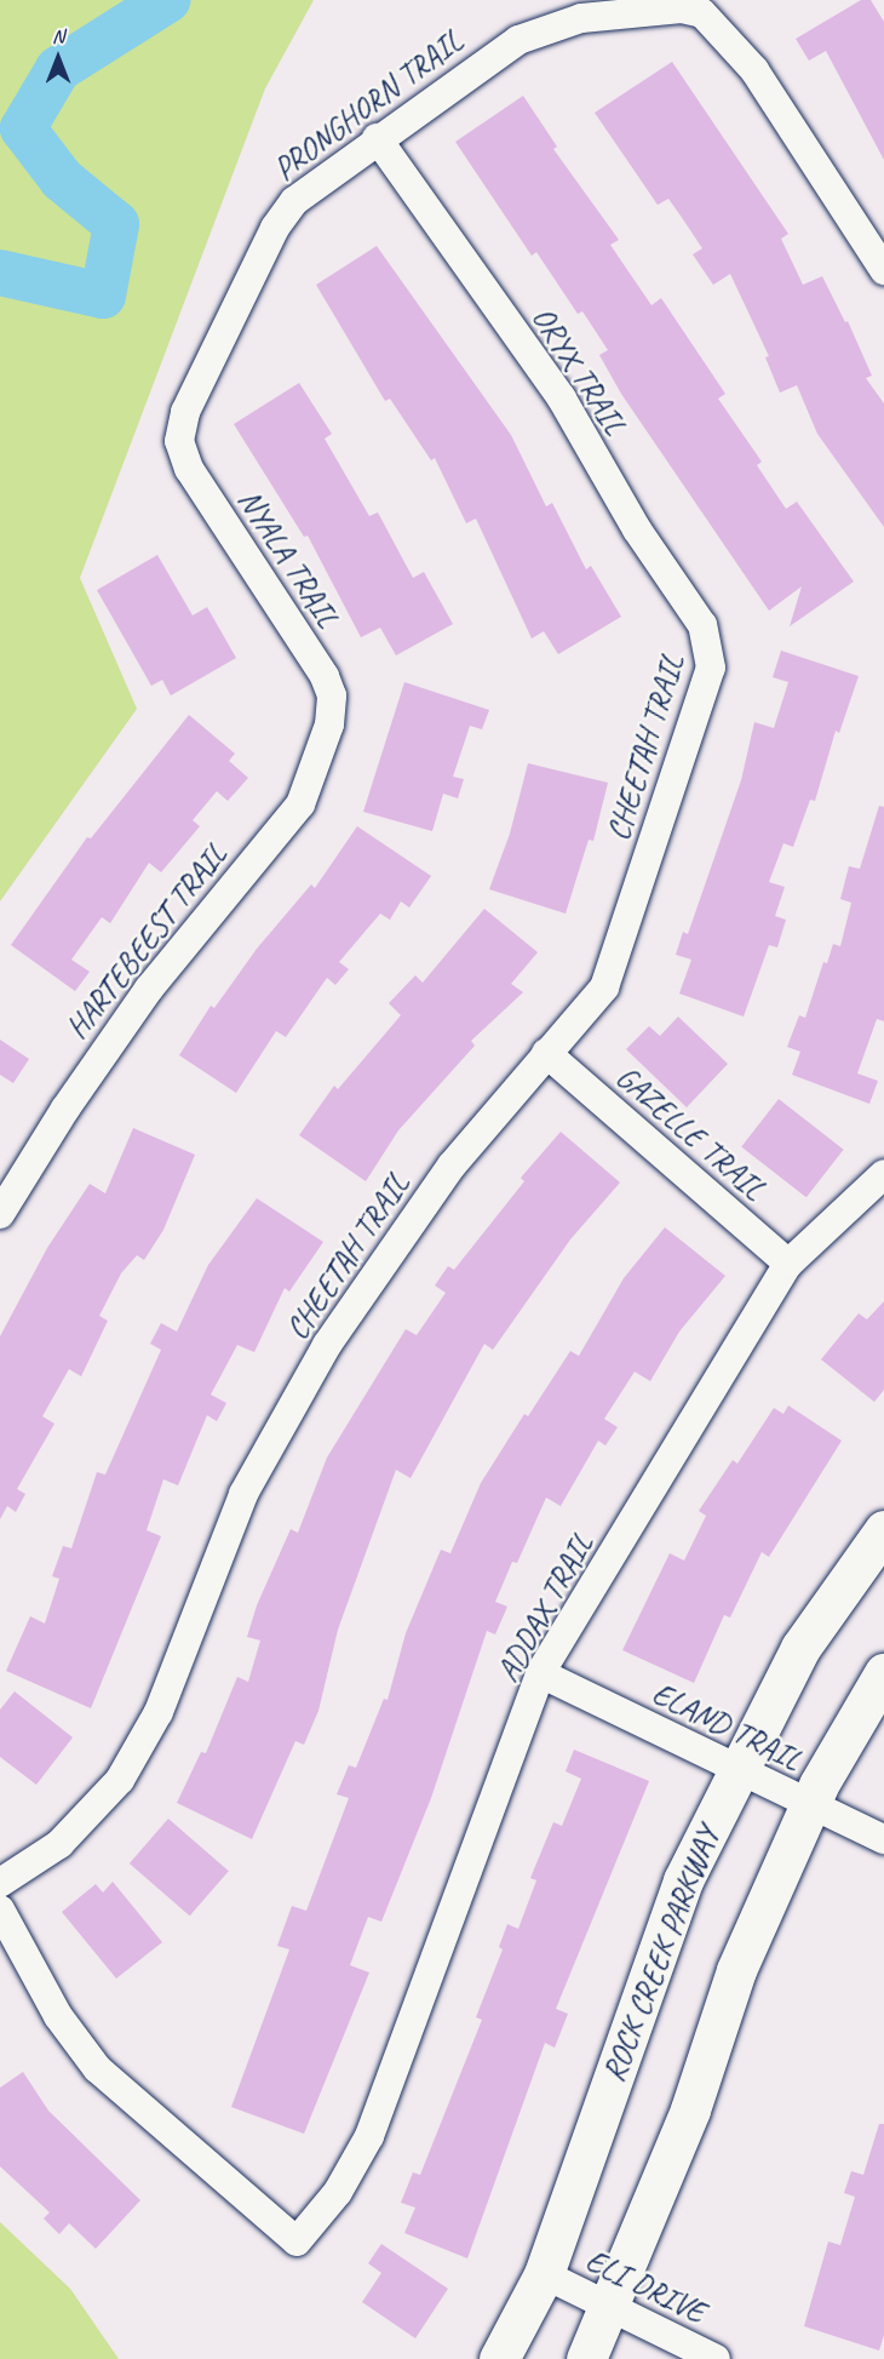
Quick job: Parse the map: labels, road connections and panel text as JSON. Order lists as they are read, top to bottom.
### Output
{
  "streets": {
    "street": [
      "PRONGHORN TRAIL",
      "ORYX TRAIL",
      "NYALA TRAIL",
      "CHEETAH TRAIL",
      "HARTEBEEST TRAIL",
      "GAZELLE TRAIL",
      "ADDAX TRAIL",
      "ELAND TRAIL",
      "ROCK CREEK PARKWAY",
      "ELI DRIVE"
    ]
  },
  "crossings": [
    ["PRONGHORN TRAIL", "ORYX TRAIL"],
    ["PRONGHORN TRAIL", "NYALA TRAIL"],
    ["ORYX TRAIL", "CHEETAH TRAIL"],
    ["NYALA TRAIL", "HARTEBEEST TRAIL"],
    ["CHEETAH TRAIL", "GAZELLE TRAIL"],
    ["GAZELLE TRAIL", "ADDAX TRAIL"],
    ["ADDAX TRAIL", "ELAND TRAIL"],
    ["ELAND TRAIL", "ROCK CREEK PARKWAY"],
    ["ROCK CREEK PARKWAY", "ELI DRIVE"]
  ],
  "north": "top"
}
